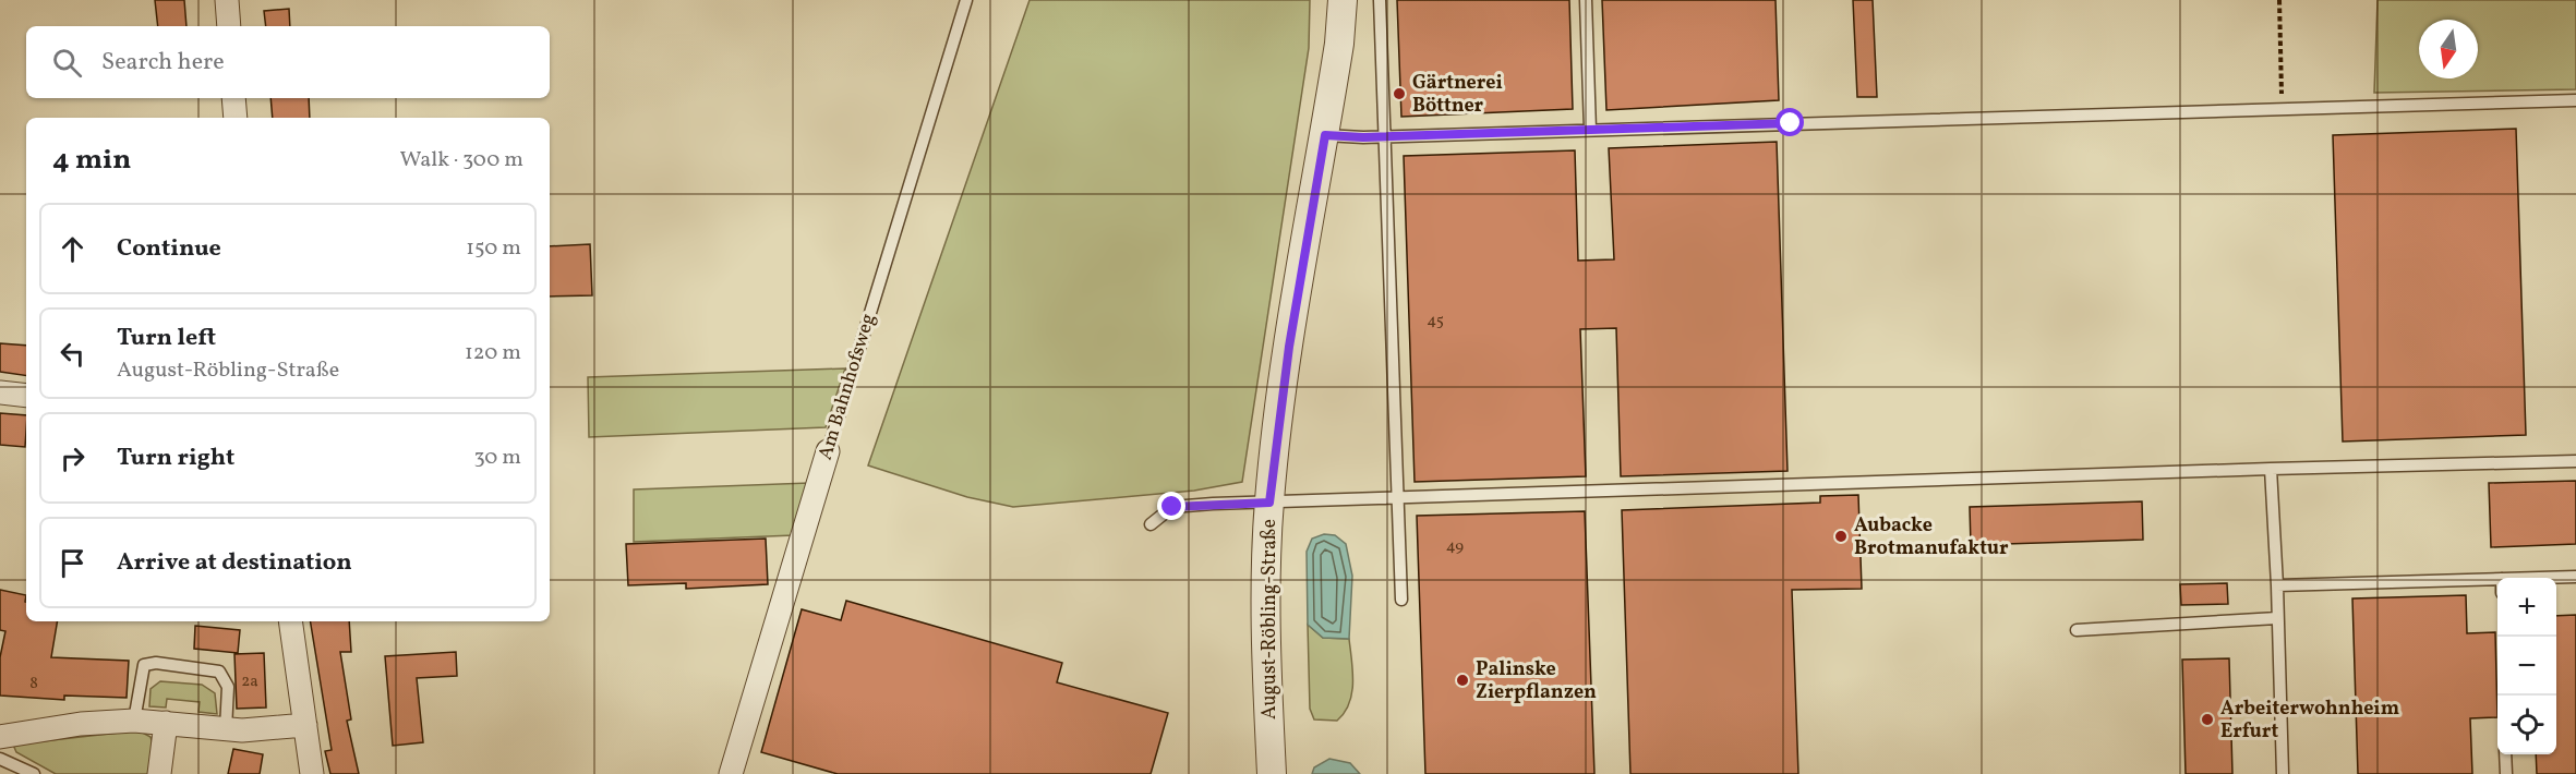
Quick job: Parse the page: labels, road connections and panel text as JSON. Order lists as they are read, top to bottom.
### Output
{
  "streets": {
    "street": ["Am Bahnhofsweg", "August-Röbling-Straße"]
  },
  "places": [
    "Gärtnerei Böttner",
    "Aubacke Brotmanufaktur",
    "Palinske Zierpflanzen",
    "Arbeiterwohnheim Erfurt"
  ],
  "house_numbers": [
    "45",
    "49",
    "2a",
    "8"
  ],
  "north": "bottom",
  "page": {
    "search": "Search here",
    "heading": ["4 min", "Walk · 300 m"],
    "list": [
      ["Continue", "150 m"],
      ["Turn left", "August-Röbling-Straße", "120 m"],
      ["Turn right", "30 m"],
      "Arrive at destination"
    ],
    "map_buttons": ["+", "−"]
  }
}
